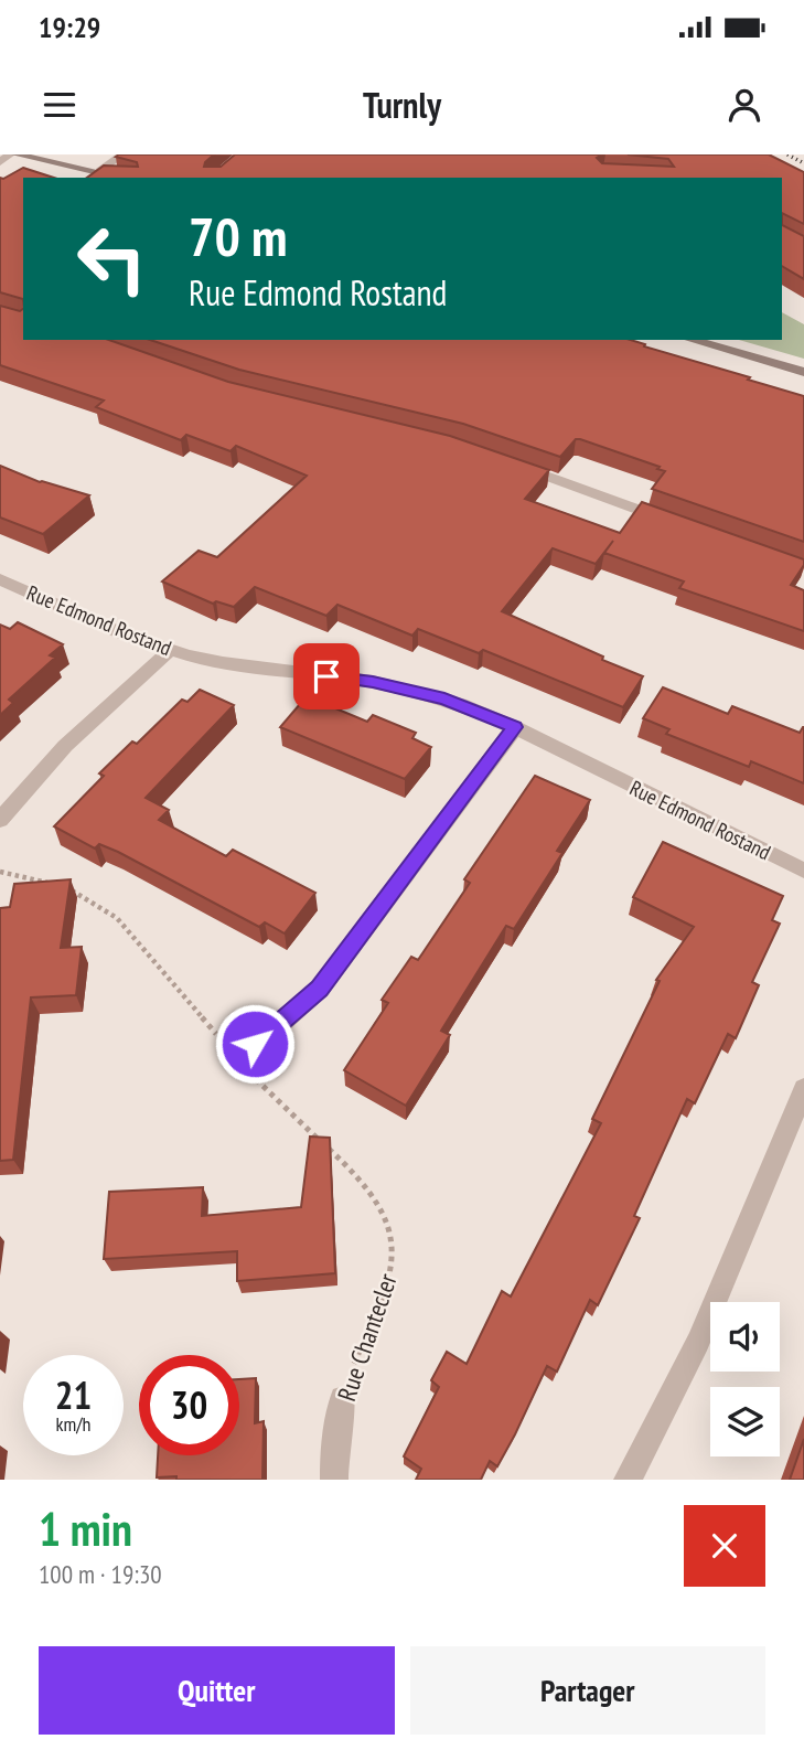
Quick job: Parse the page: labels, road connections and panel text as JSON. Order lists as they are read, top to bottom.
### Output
{
  "streets": {
    "street": ["Rue Edmond Rostand", "Rue Chantecler"]
  },
  "page": {
    "status": "19:29",
    "header": "Turnly",
    "turn": ["70 m", "Rue Edmond Rostand"],
    "speed": "21 km/h",
    "limit": "30",
    "heading": ["1 min", "100 m · 19:30"],
    "buttons": ["Quitter", "Partager"]
  }
}
